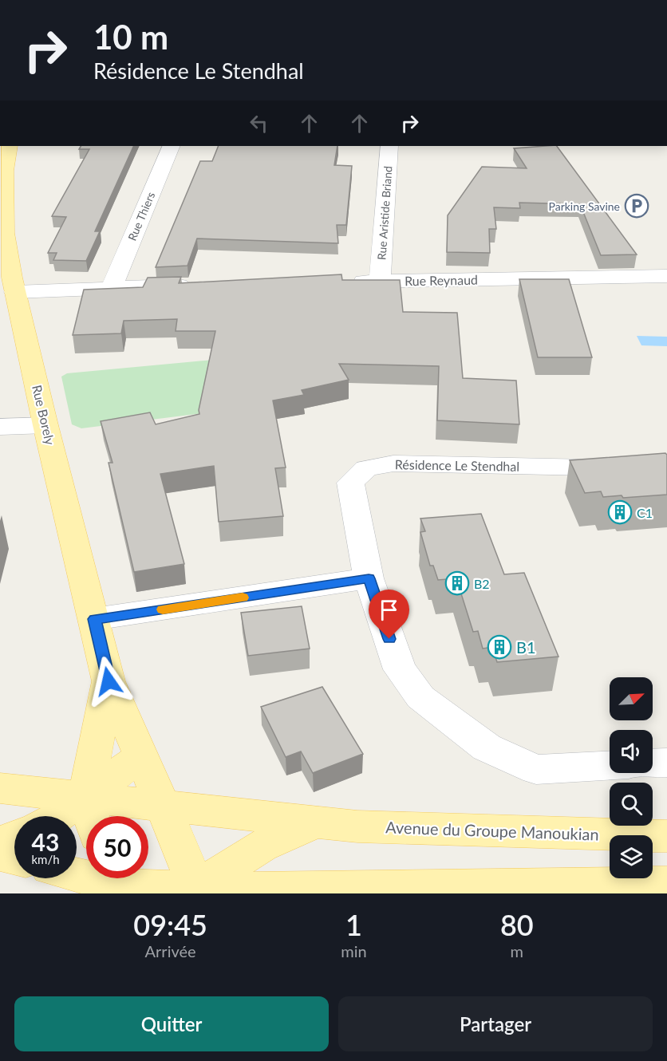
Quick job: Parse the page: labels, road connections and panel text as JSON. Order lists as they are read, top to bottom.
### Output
{
  "streets": {
    "main road": ["Rue Borely", "Avenue du Groupe Manoukian"],
    "street": [
      "Rue Aristide Briand",
      "Rue Thiers",
      "Rue Reynaud",
      "Résidence Le Stendhal"
    ]
  },
  "crossings": [
    ["Rue Aristide Briand", "Rue Reynaud"],
    ["Rue Borely", "Avenue du Groupe Manoukian"]
  ],
  "places": {
    "parking": ["Parking Savine"],
    "building": ["C1", "B2", "B1"]
  },
  "north": "top right",
  "page": {
    "turn": ["10 m", "Résidence Le Stendhal"],
    "speed": "43 km/h",
    "limit": "50",
    "eta": [
      "09:45",
      "Arrivée",
      "1",
      "min",
      "80",
      "m"
    ],
    "buttons": ["Quitter", "Partager"]
  }
}
